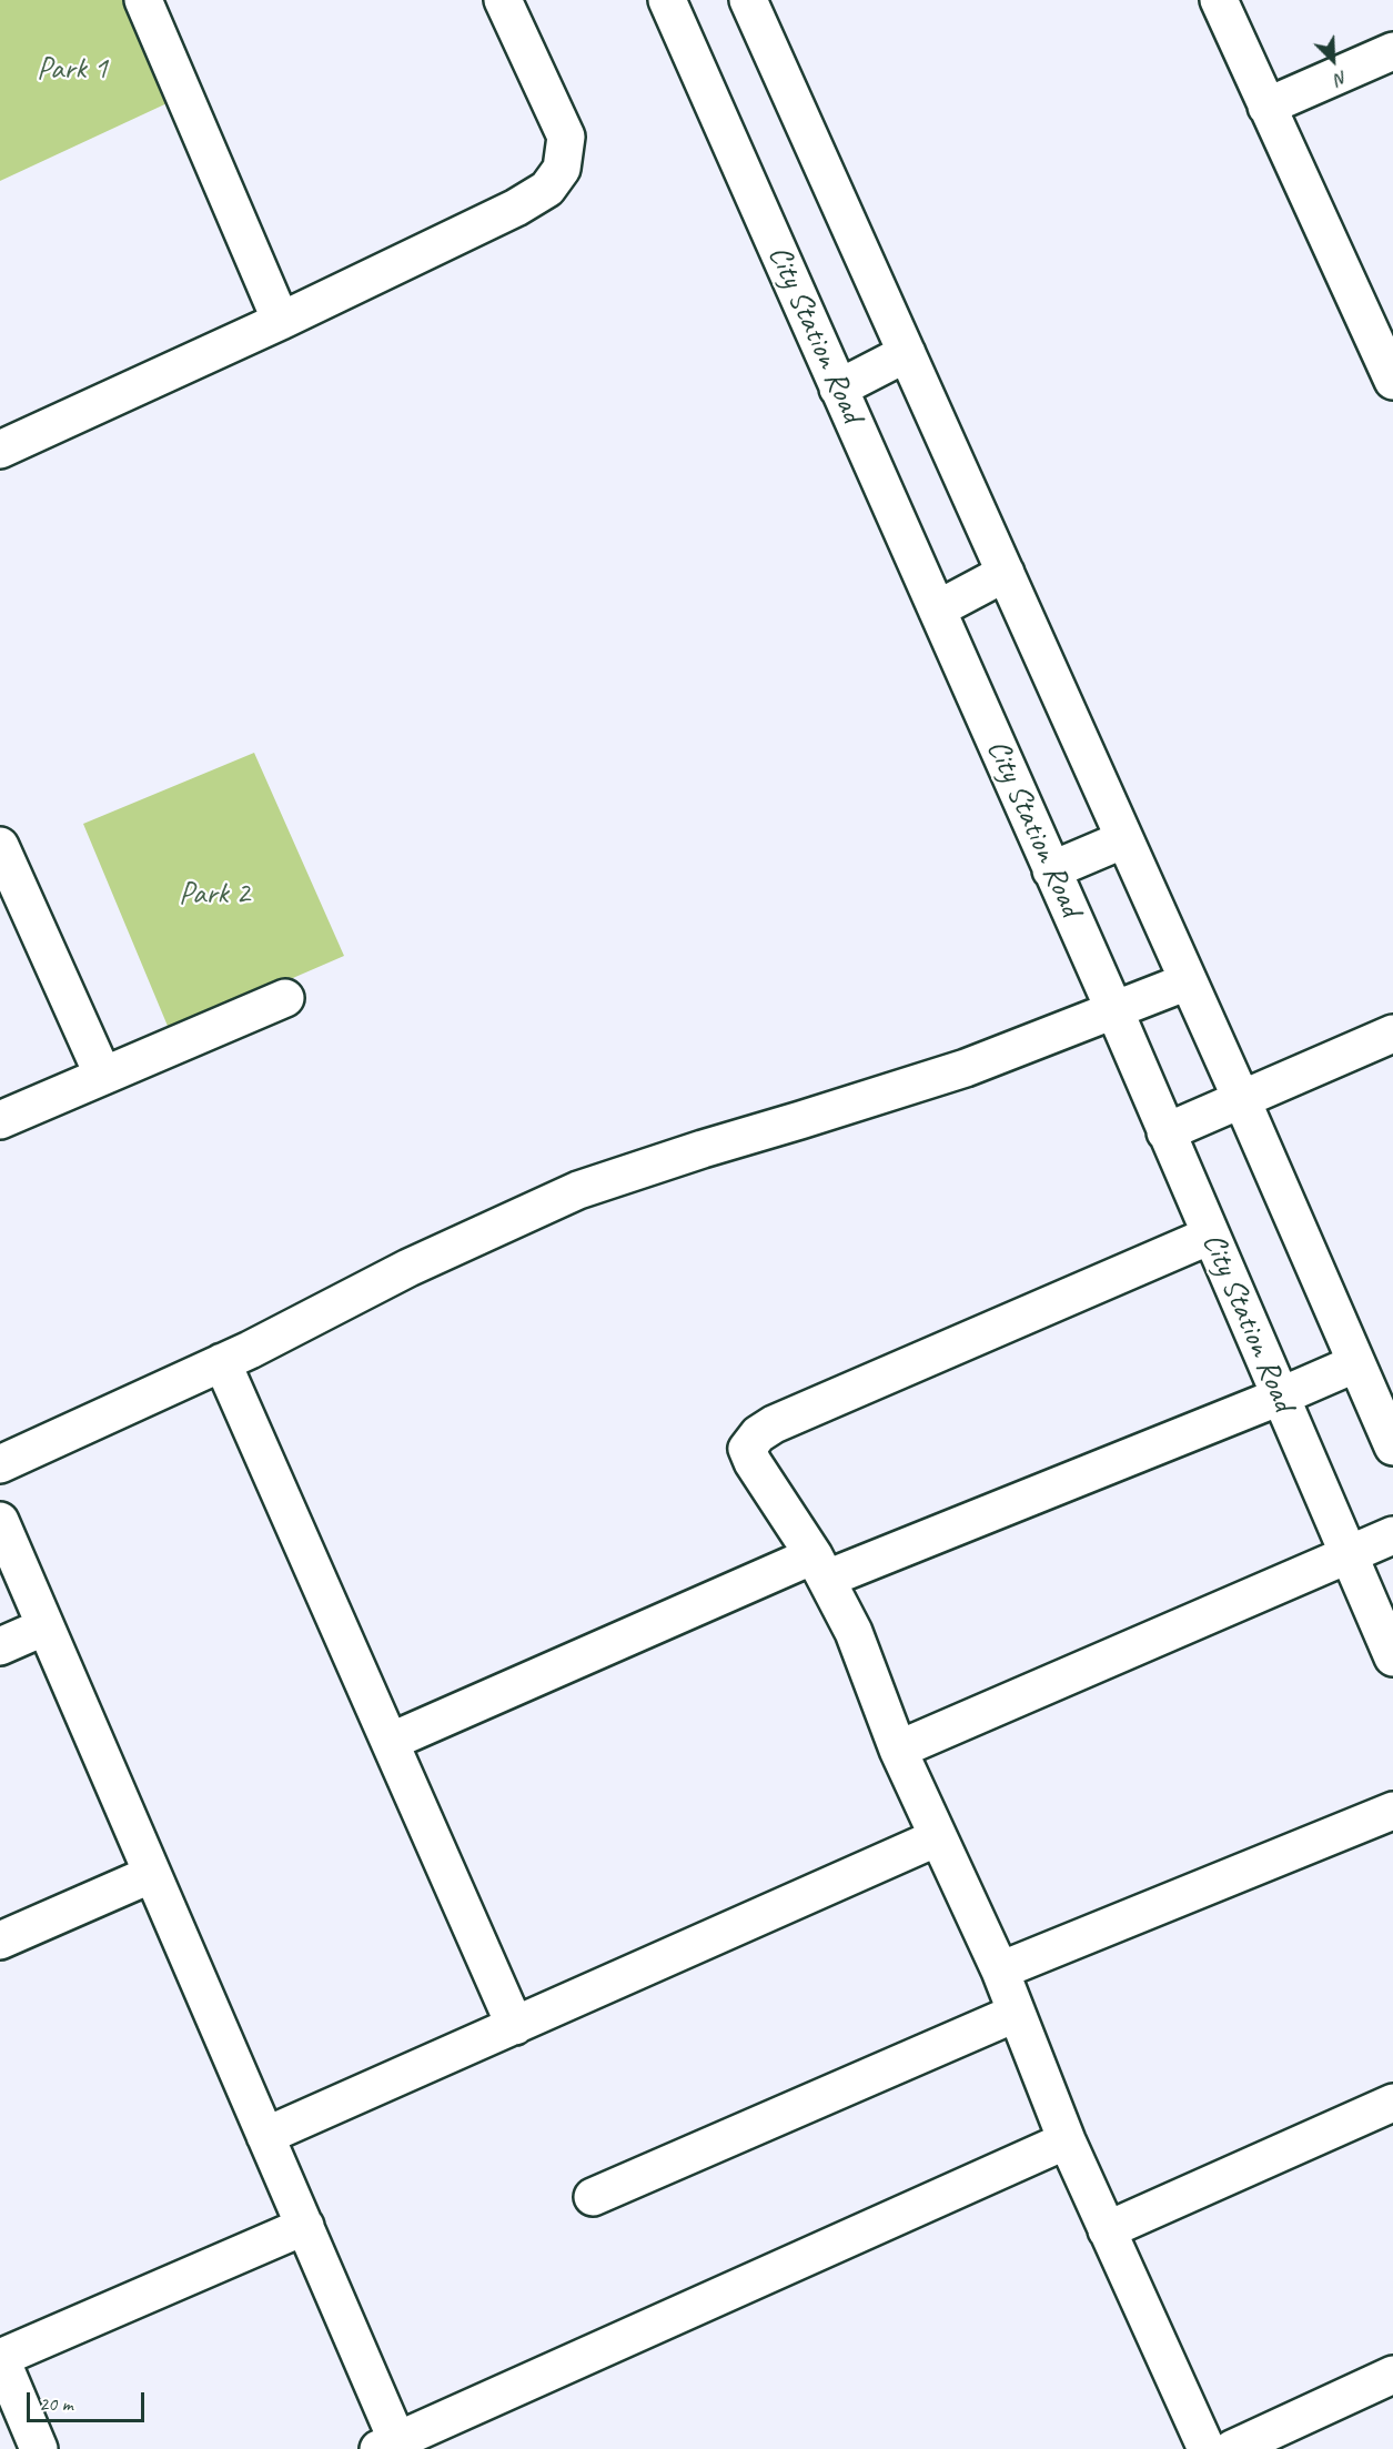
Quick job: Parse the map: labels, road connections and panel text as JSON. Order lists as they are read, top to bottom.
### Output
{
  "streets": {
    "street": ["City Station Road"]
  },
  "parks": ["Park 1", "Park 2"],
  "scale_bar": "20 m",
  "north": "bottom right"
}
